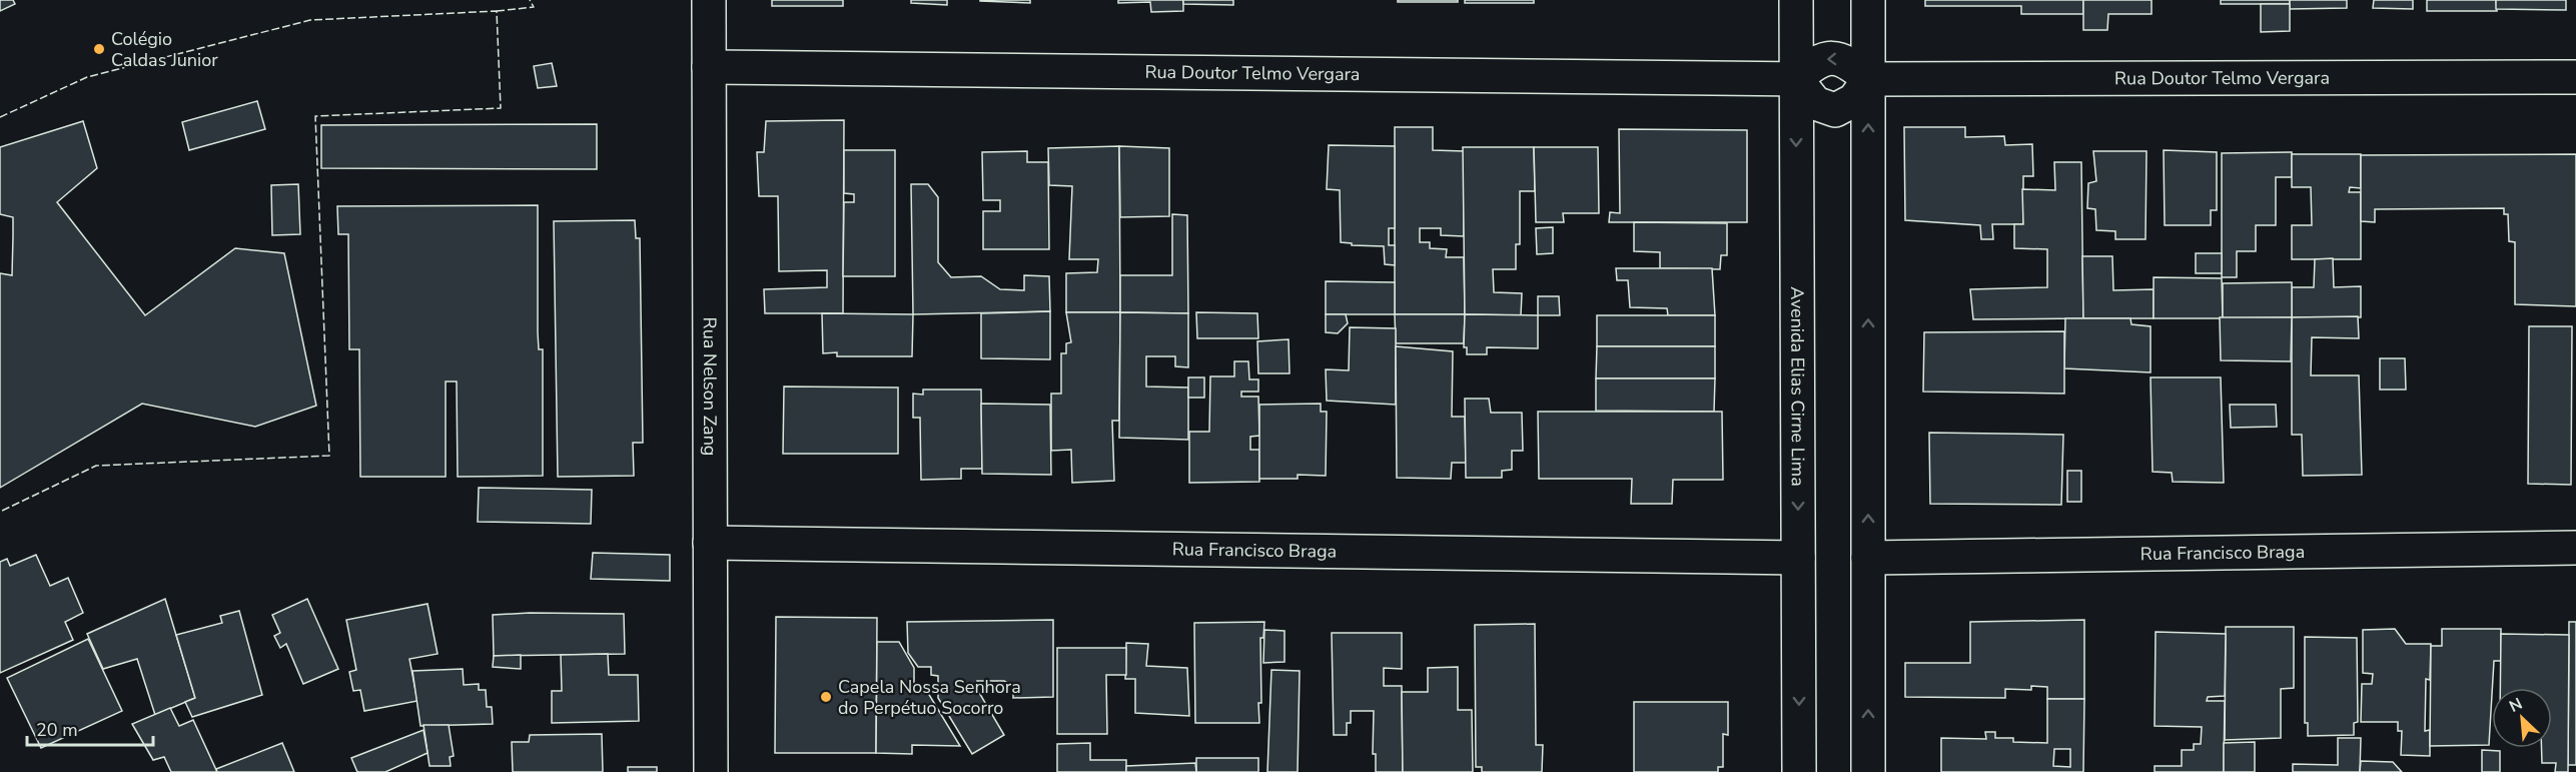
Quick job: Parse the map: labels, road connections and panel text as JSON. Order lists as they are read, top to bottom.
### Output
{
  "streets": {
    "street": [
      "Rua Doutor Telmo Vergara",
      "Avenida Elias Cirne Lima",
      "Rua Nelson Zang",
      "Rua Francisco Braga"
    ]
  },
  "crossings": [
    ["Rua Doutor Telmo Vergara", "Avenida Elias Cirne Lima"],
    ["Rua Doutor Telmo Vergara", "Rua Nelson Zang"],
    ["Avenida Elias Cirne Lima", "Rua Francisco Braga"],
    ["Rua Nelson Zang", "Rua Francisco Braga"]
  ],
  "places": ["Colégio Caldas Junior", "Capela Nossa Senhora do Perpétuo Socorro"],
  "scale_bar": "20 m",
  "north": "top left"
}
